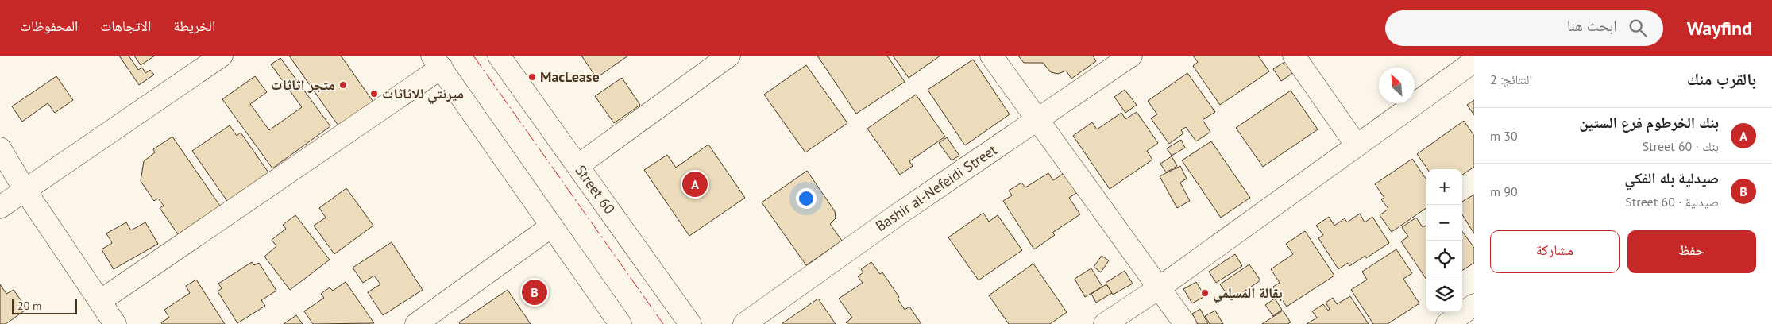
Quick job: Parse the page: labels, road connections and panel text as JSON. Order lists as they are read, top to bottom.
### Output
{
  "streets": {
    "street": ["Bashir al-Nefeidi Street", "Street 60"]
  },
  "places": [
    "MacLease",
    "متجر اثاثات",
    "ميرنتي للاثاثات",
    "بقالة المسلمي"
  ],
  "scale_bar": "20 m",
  "north": "top left",
  "page": {
    "header": "Wayfind",
    "search": "ابحث هنا",
    "nav": ["الخريطة", "الاتجاهات", "المحفوظات"],
    "heading": ["بالقرب منك", "النتائج: 2"],
    "list": [
      {
        "mark": "A",
        "name": "بنك الخرطوم فرع الستين",
        "note": "بنك · Street 60",
        "value": "30 m"
      },
      {
        "mark": "B",
        "name": "صيدلية بله الفكي",
        "note": "صيدلية · Street 60",
        "value": "90 m"
      }
    ],
    "map_buttons": ["+", "−"],
    "pins": ["A", "B"],
    "buttons": ["حفظ", "مشاركة"],
    "scale": "20 m"
  }
}
